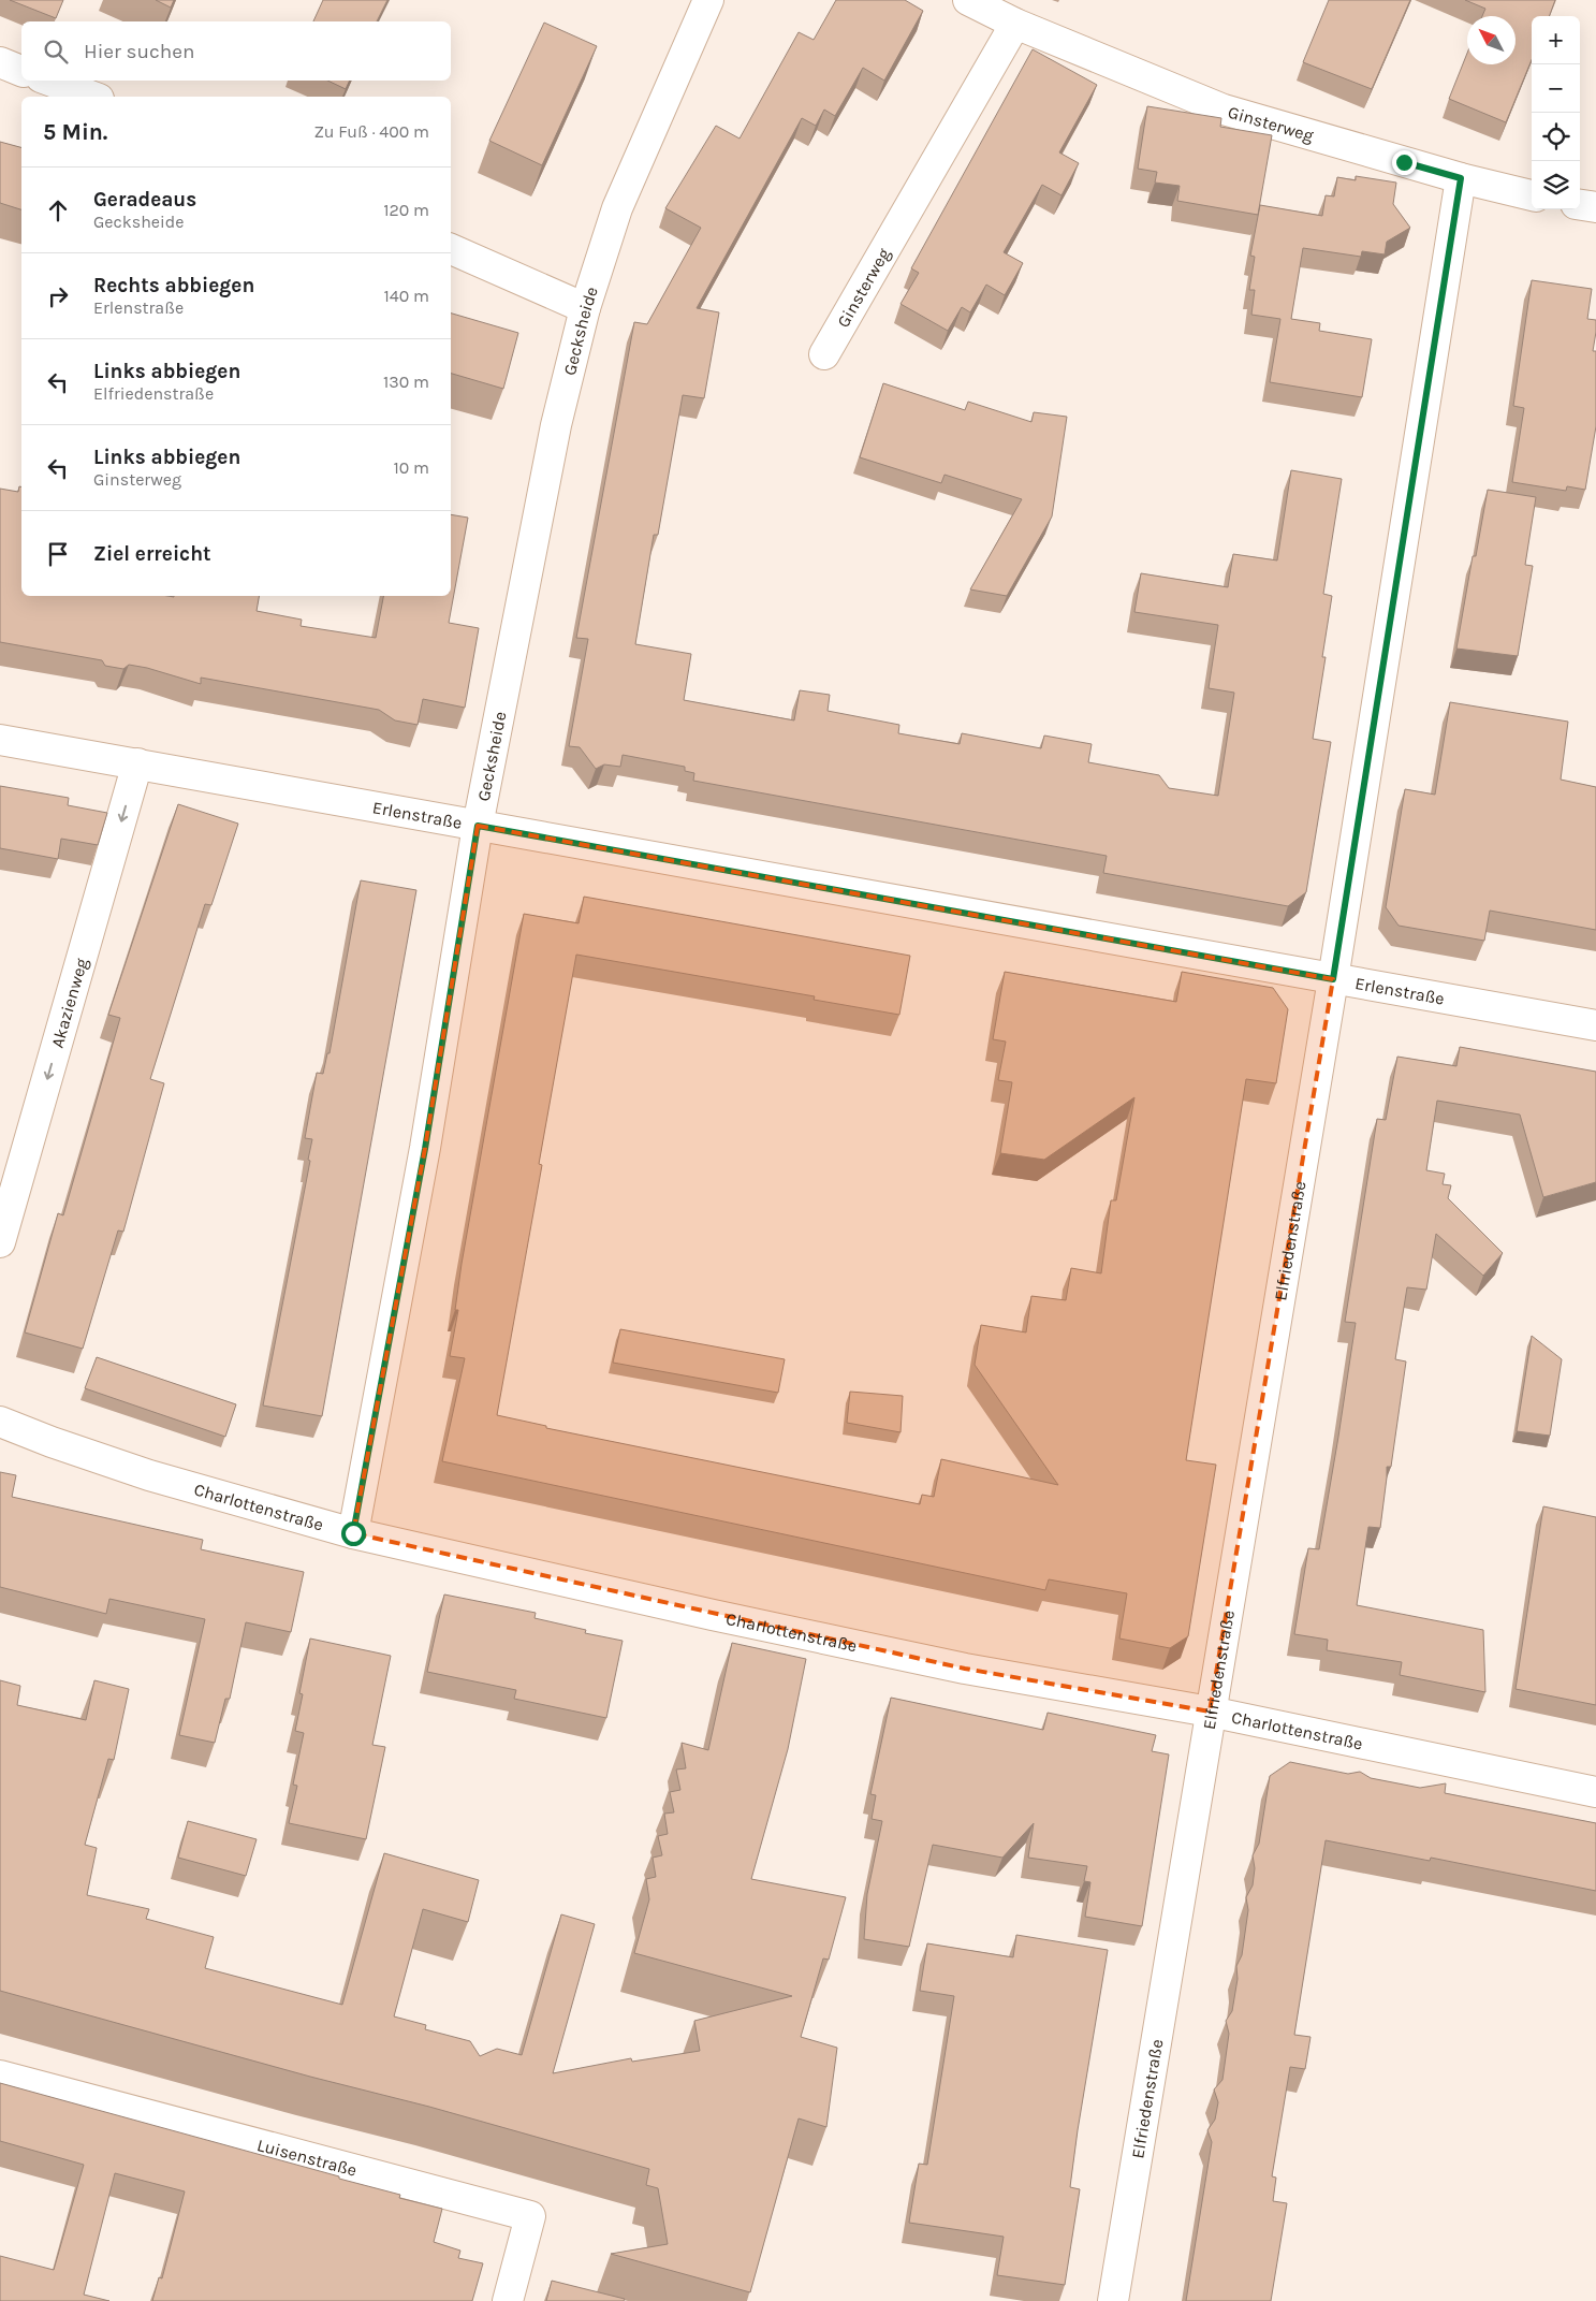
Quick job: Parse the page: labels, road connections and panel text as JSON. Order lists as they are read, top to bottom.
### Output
{
  "streets": {
    "street": [
      "Ginsterweg",
      "Gecksheide",
      "Erlenstraße",
      "Akazienweg",
      "Elfriedenstraße",
      "Charlottenstraße",
      "Luisenstraße"
    ]
  },
  "crossings": [
    ["Ginsterweg", "Elfriedenstraße"],
    ["Gecksheide", "Erlenstraße"],
    ["Gecksheide", "Charlottenstraße"],
    ["Erlenstraße", "Akazienweg"],
    ["Erlenstraße", "Elfriedenstraße"],
    ["Elfriedenstraße", "Charlottenstraße"]
  ],
  "one_way": ["Akazienweg"],
  "north": "top left",
  "page": {
    "map_buttons": ["+", "−"],
    "search": "Hier suchen",
    "heading": ["5 Min.", "Zu Fuß · 400 m"],
    "list": [
      ["Geradeaus", "Gecksheide", "120 m"],
      ["Rechts abbiegen", "Erlenstraße", "140 m"],
      ["Links abbiegen", "Elfriedenstraße", "130 m"],
      ["Links abbiegen", "Ginsterweg", "10 m"],
      "Ziel erreicht"
    ]
  }
}
